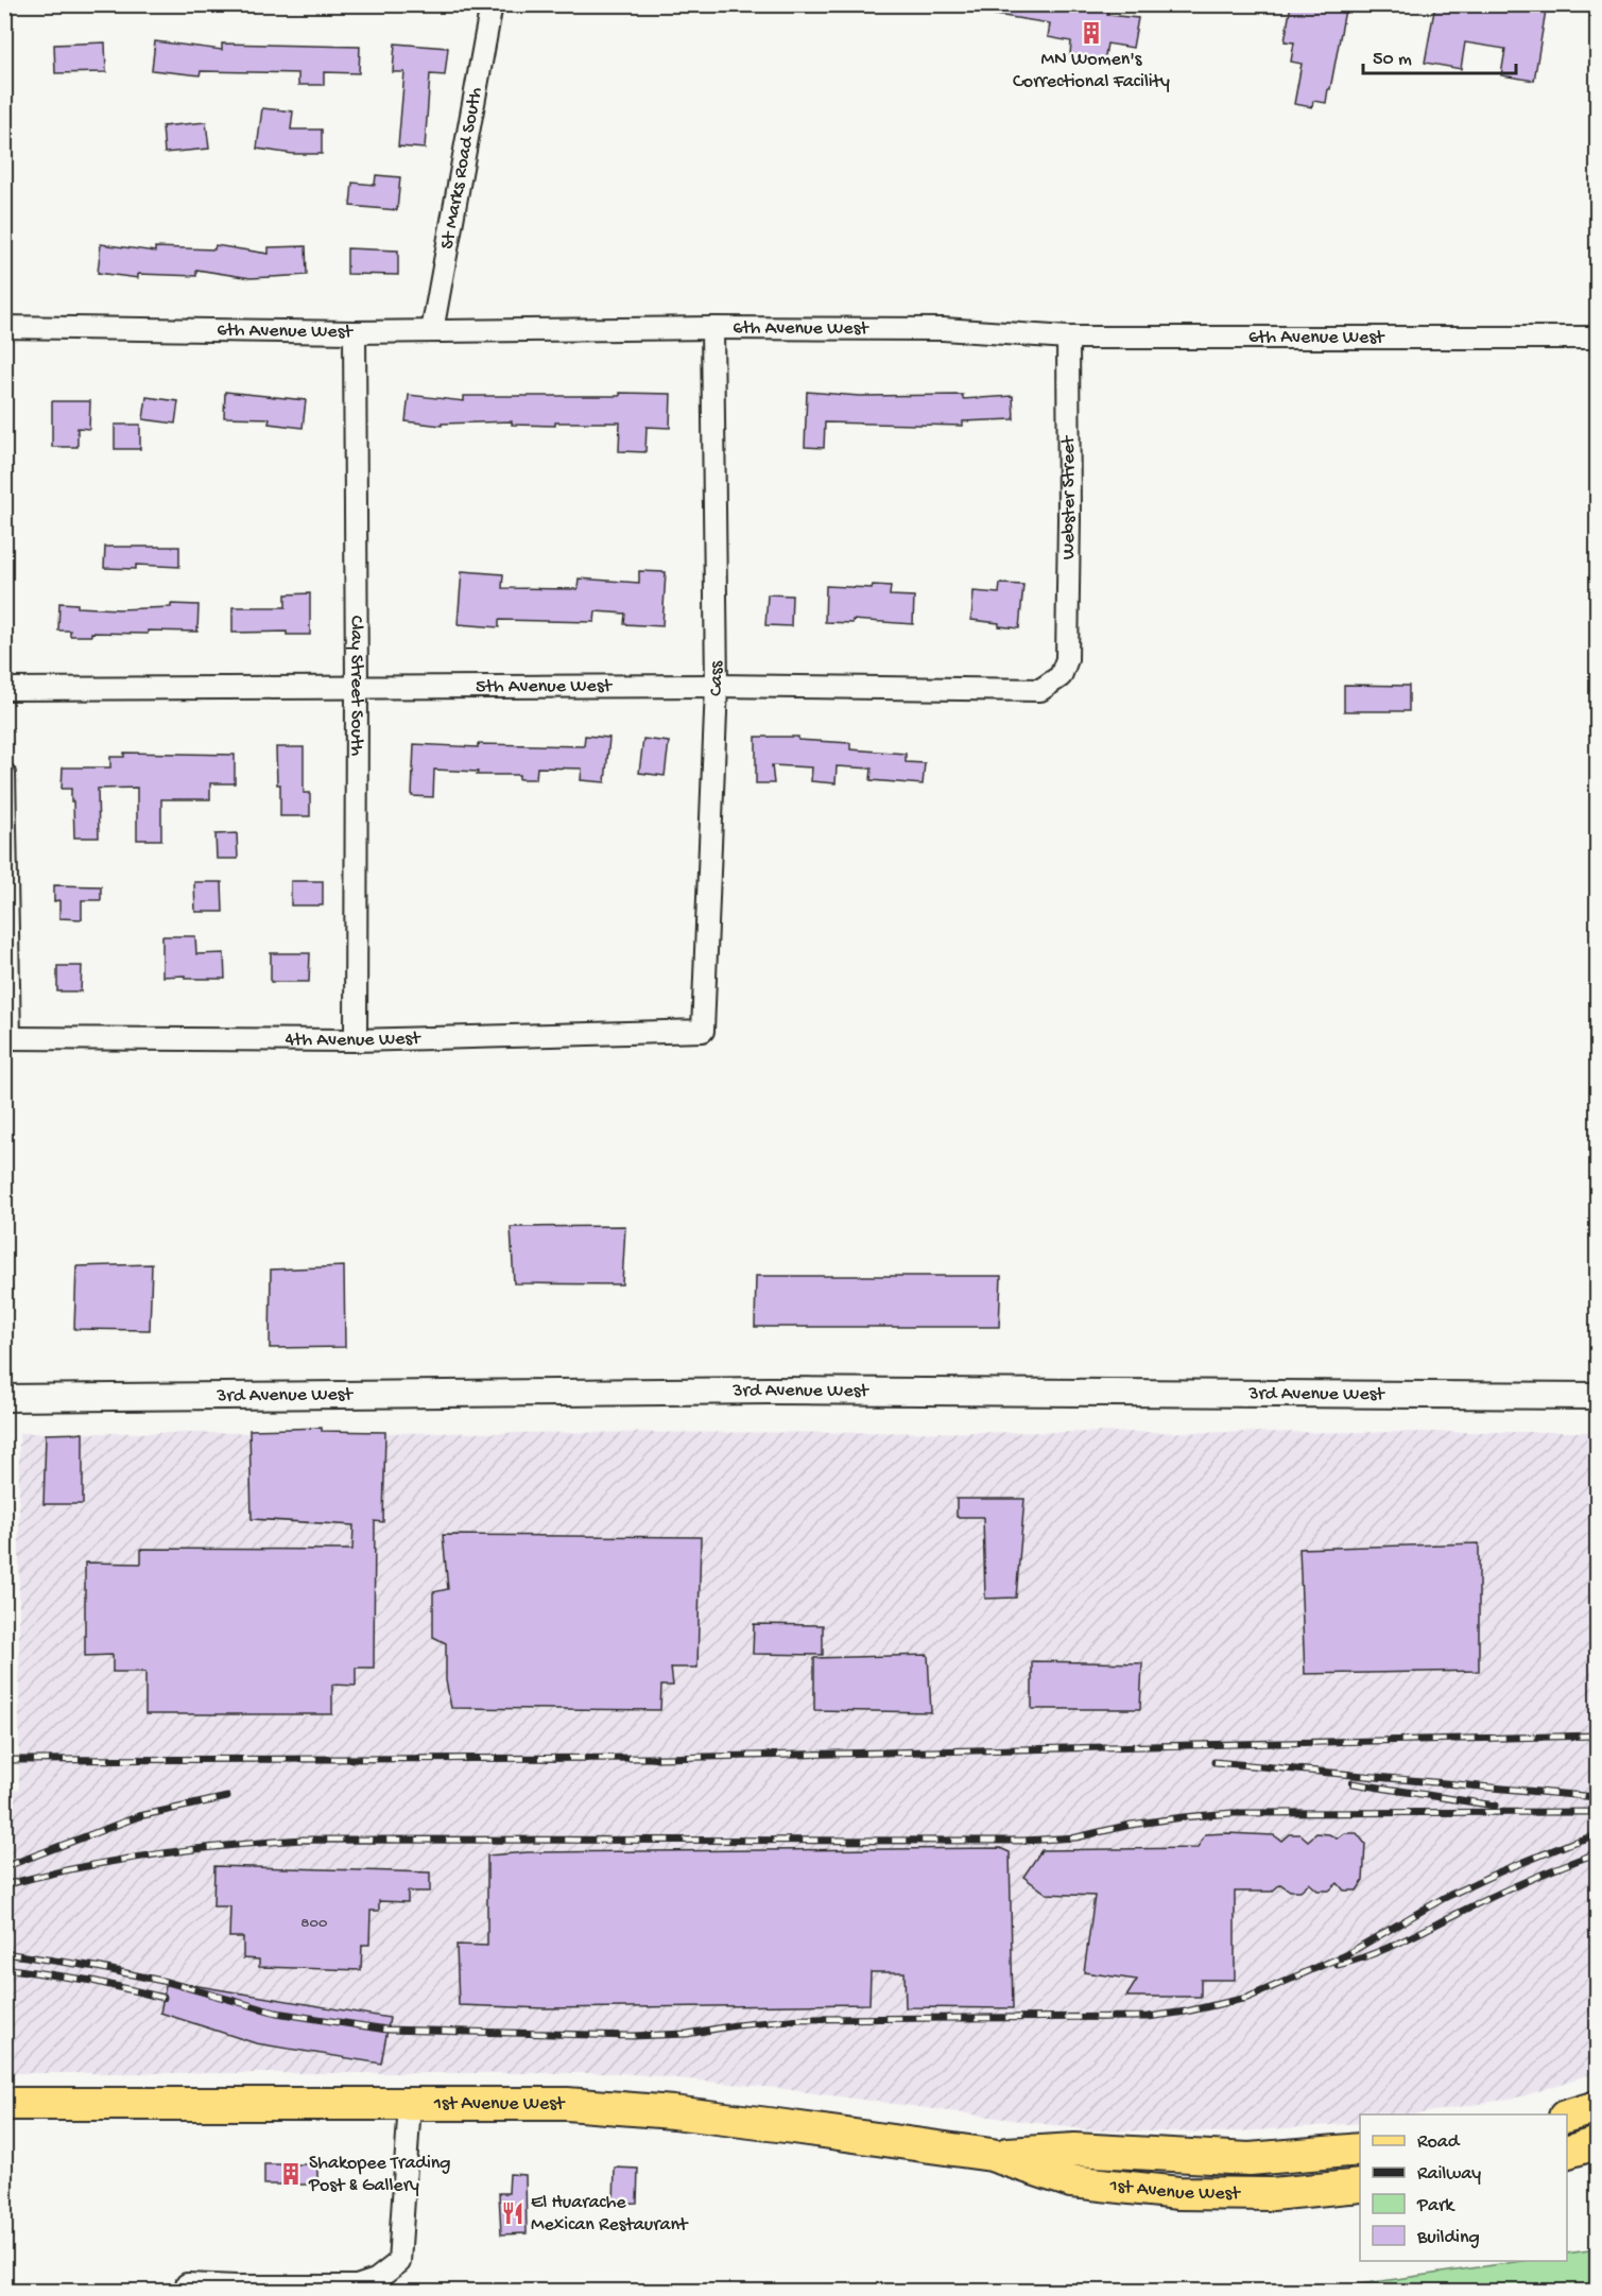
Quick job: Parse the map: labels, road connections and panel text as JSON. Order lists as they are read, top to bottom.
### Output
{
  "streets": {
    "main road": ["1st Avenue West"],
    "street": [
      "St Marks Road South",
      "6th Avenue West",
      "Webster Street",
      "Cass",
      "5th Avenue West",
      "Clay Street South",
      "4th Avenue West",
      "3rd Avenue West"
    ]
  },
  "crossings": [
    ["St Marks Road South", "6th Avenue West"],
    ["6th Avenue West", "Webster Street"],
    ["6th Avenue West", "Cass"],
    ["6th Avenue West", "Clay Street South"],
    ["Webster Street", "5th Avenue West"],
    ["Cass", "5th Avenue West"],
    ["Cass", "4th Avenue West"],
    ["5th Avenue West", "Clay Street South"],
    ["Clay Street South", "4th Avenue West"]
  ],
  "places": {
    "building": ["MN Women's Correctional Facility", "Shakopee Trading Post & Gallery"],
    "restaurant": ["El Huarache Mexican Restaurant"]
  },
  "house_numbers": ["800"],
  "legend": [
    "Road",
    "Railway",
    "Park",
    "Building"
  ],
  "scale_bar": "50 m"
}
